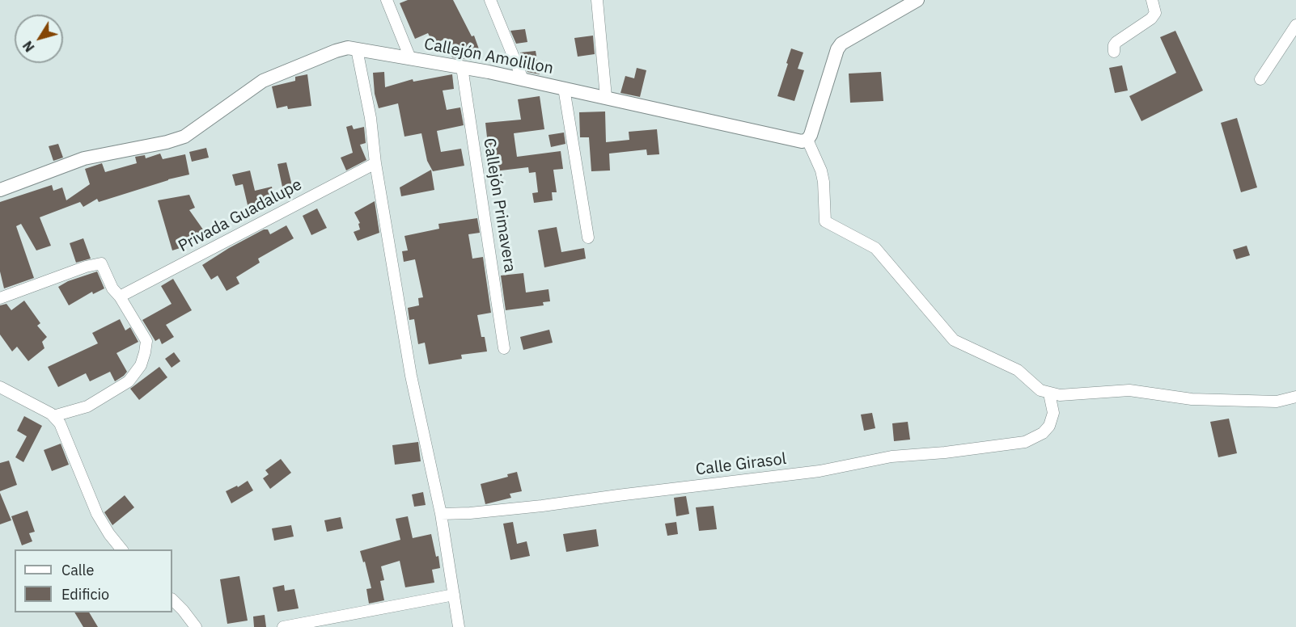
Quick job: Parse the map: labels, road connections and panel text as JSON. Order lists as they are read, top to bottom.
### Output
{
  "streets": {
    "street": [
      "Callejón Amolillon",
      "Callejón Primavera",
      "Privada Guadalupe",
      "Calle Girasol"
    ]
  },
  "crossings": [
    ["Callejón Amolillon", "Callejón Primavera"]
  ],
  "legend": ["Calle", "Edificio"],
  "north": "bottom left"
}
